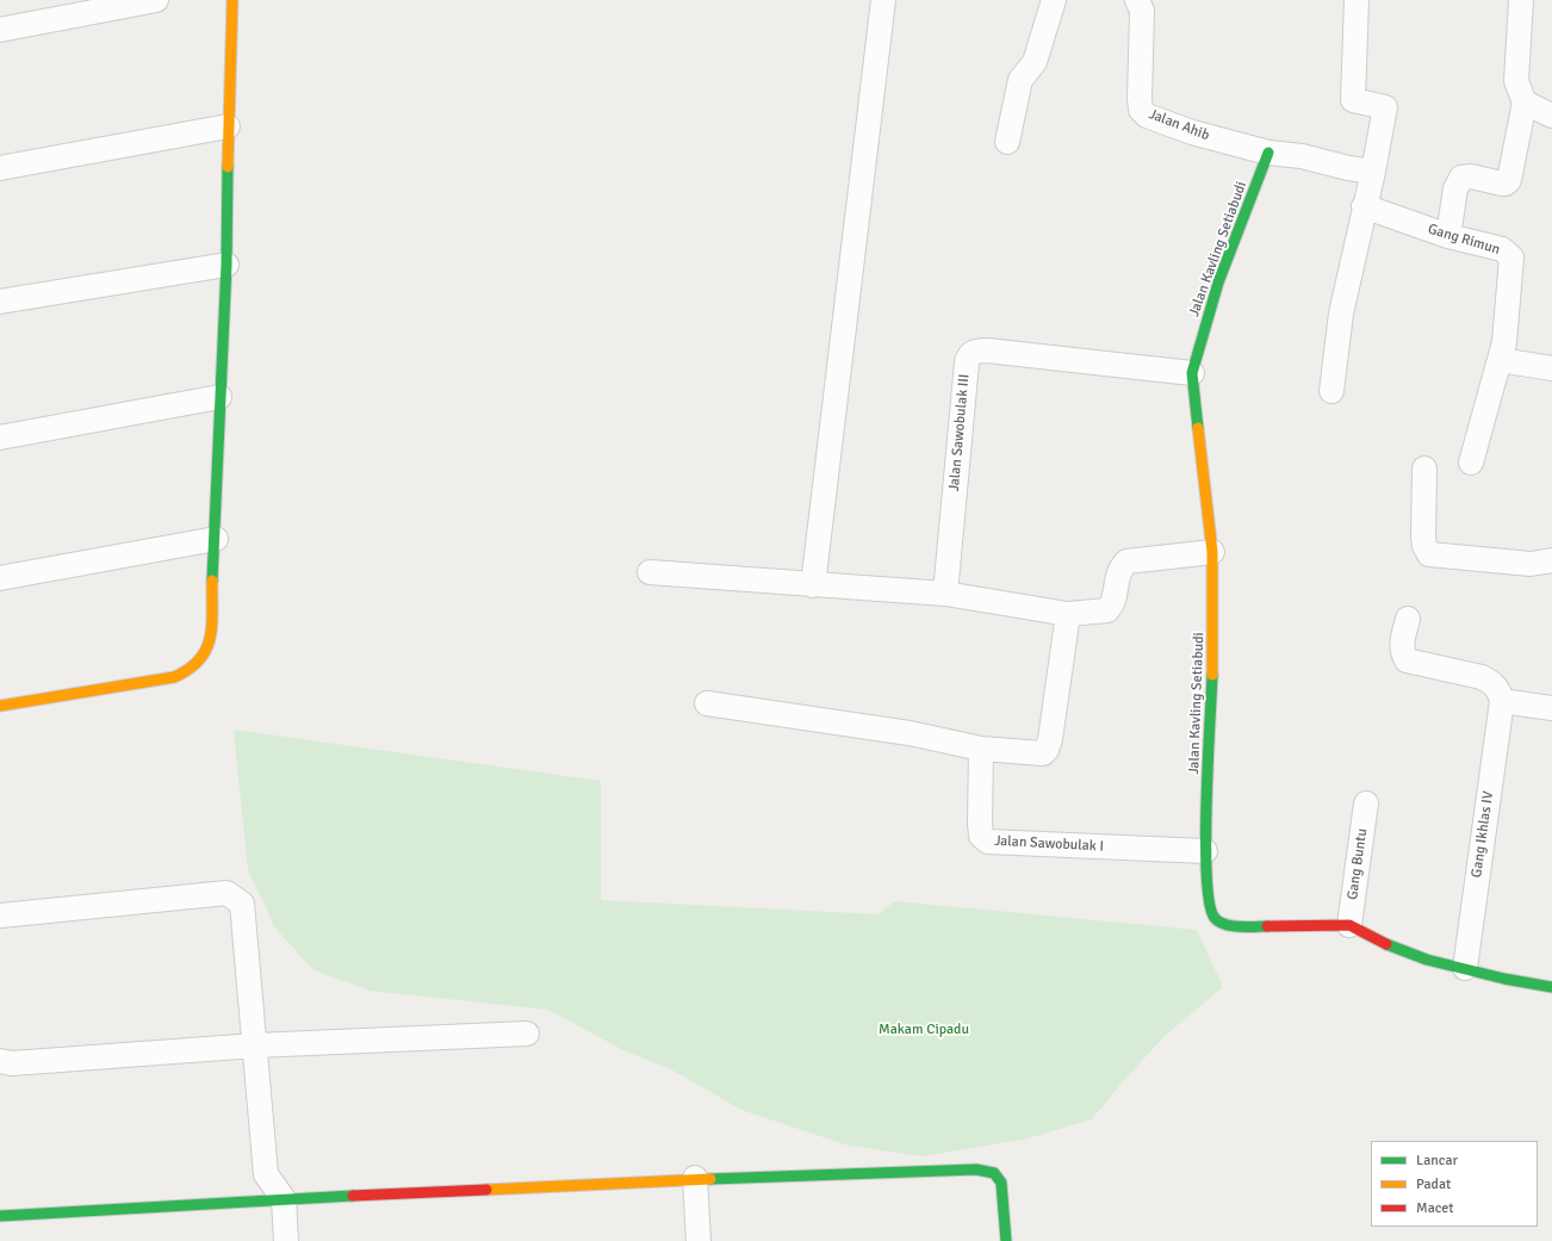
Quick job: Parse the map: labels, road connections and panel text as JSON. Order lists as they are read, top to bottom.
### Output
{
  "streets": {
    "street": [
      "Jalan Ahib",
      "Gang Rimun",
      "Jalan Kavling Setiabudi",
      "Jalan Sawobulak III",
      "Gang Ikhlas IV",
      "Jalan Sawobulak I",
      "Gang Buntu"
    ]
  },
  "crossings": [
    ["Jalan Ahib", "Jalan Kavling Setiabudi"],
    ["Jalan Kavling Setiabudi", "Jalan Sawobulak III"],
    ["Jalan Kavling Setiabudi", "Gang Ikhlas IV"],
    ["Jalan Kavling Setiabudi", "Jalan Sawobulak I"],
    ["Jalan Kavling Setiabudi", "Gang Buntu"]
  ],
  "parks": ["Makam Cipadu"],
  "legend": ["Lancar", "Padat", "Macet"]
}
